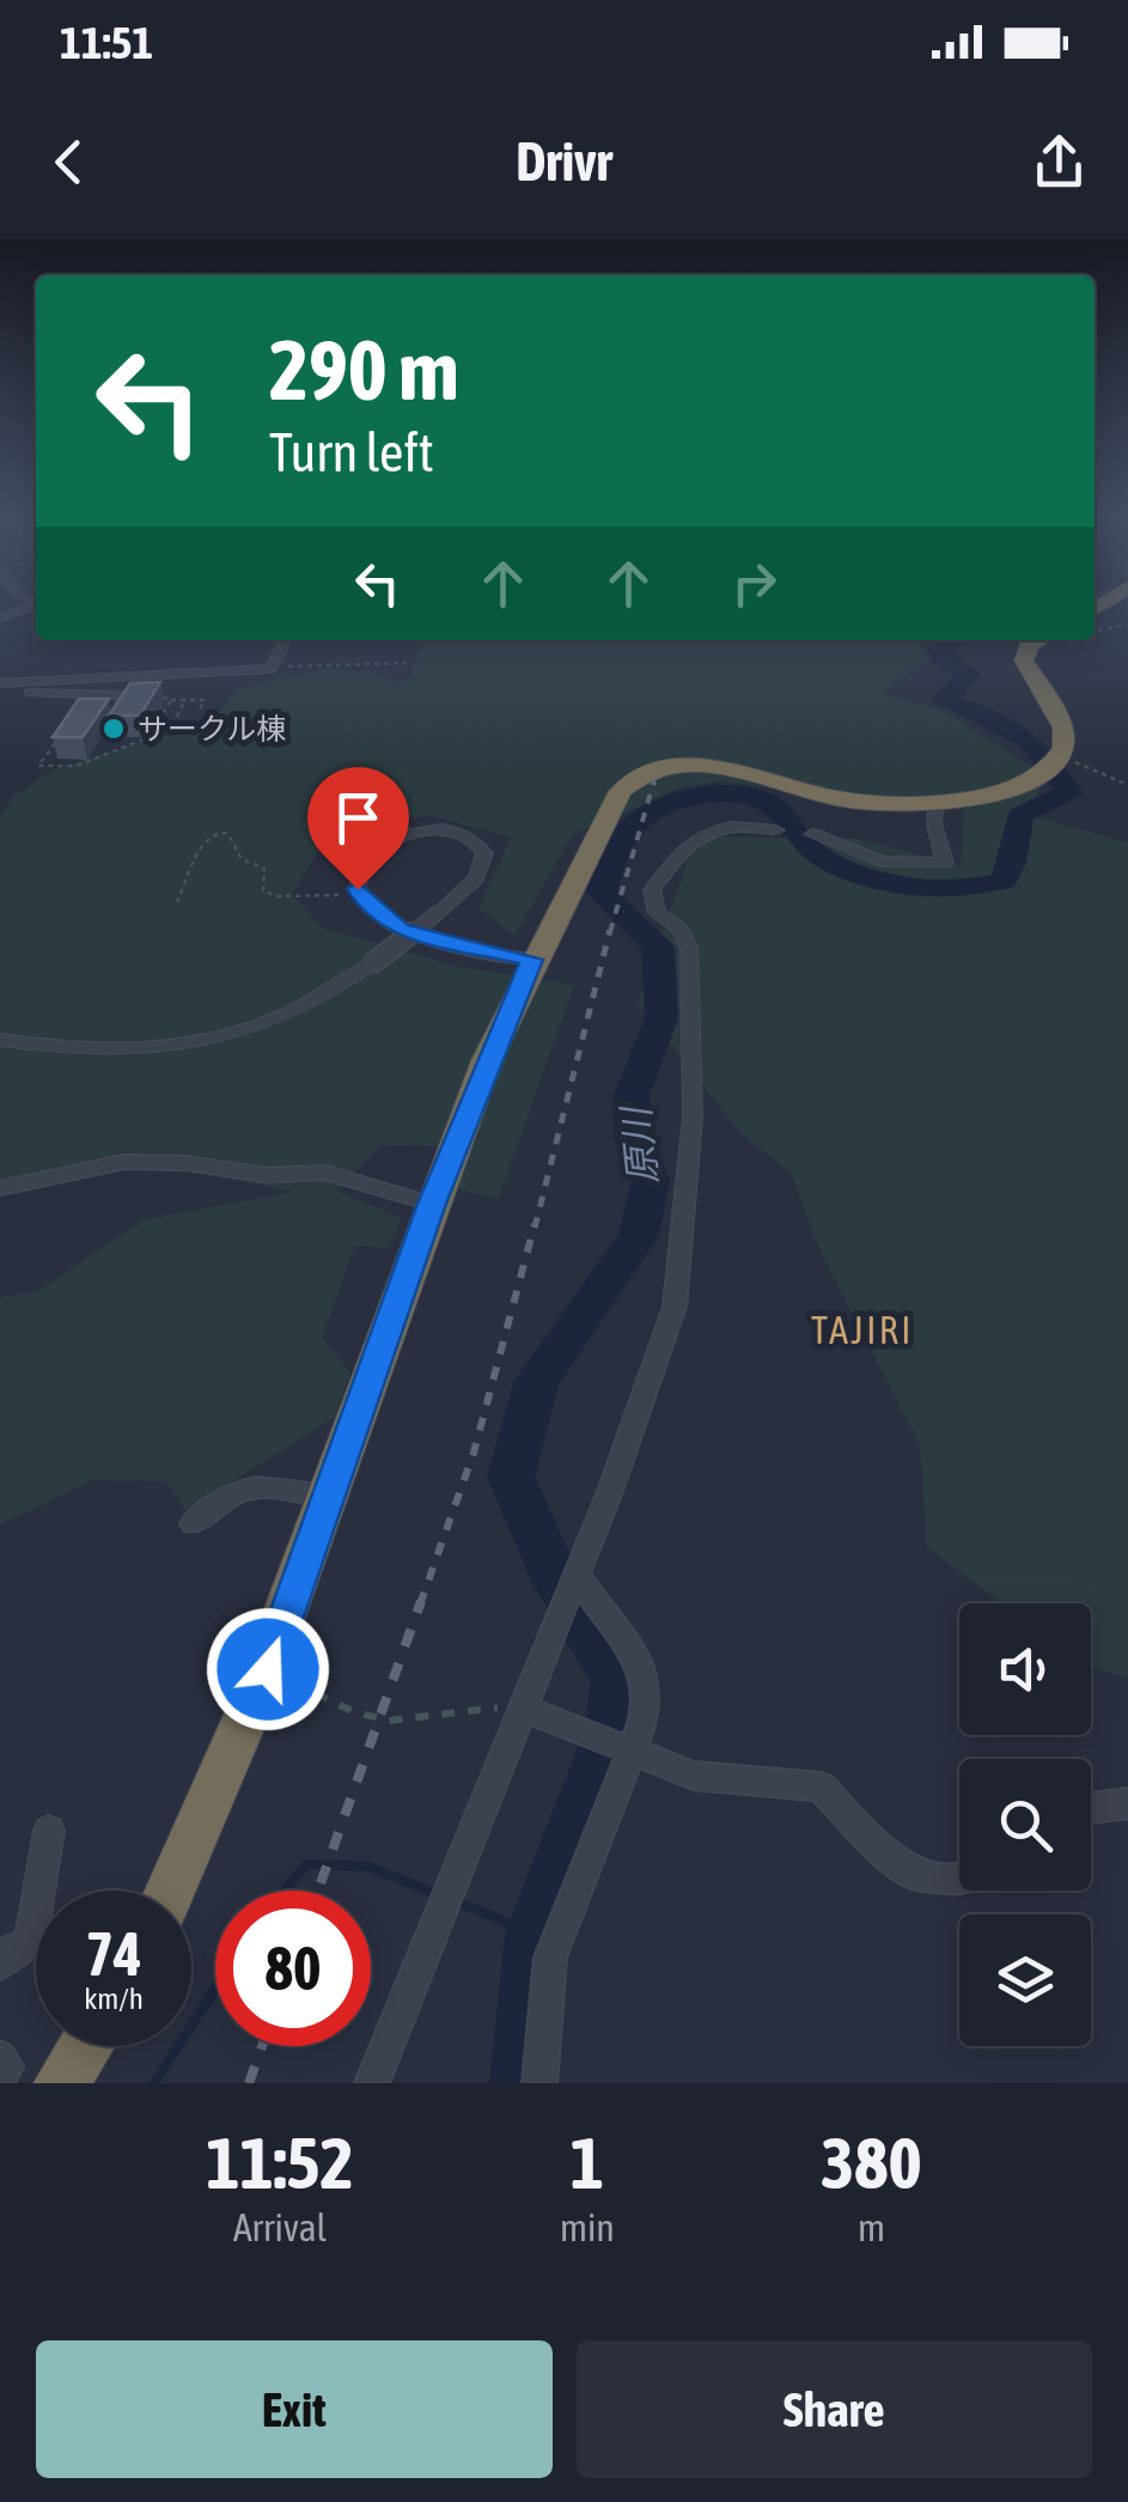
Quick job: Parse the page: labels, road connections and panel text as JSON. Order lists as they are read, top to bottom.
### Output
{
  "districts": ["TAJIRI"],
  "water": ["原川"],
  "places": ["サークル棟"],
  "page": {
    "status": "11:51",
    "header": "Drivr",
    "turn": ["290 m", "Turn left"],
    "speed": "74 km/h",
    "limit": "80",
    "eta": [
      "11:52",
      "Arrival",
      "1",
      "min",
      "380",
      "m"
    ],
    "buttons": ["Exit", "Share"]
  }
}
